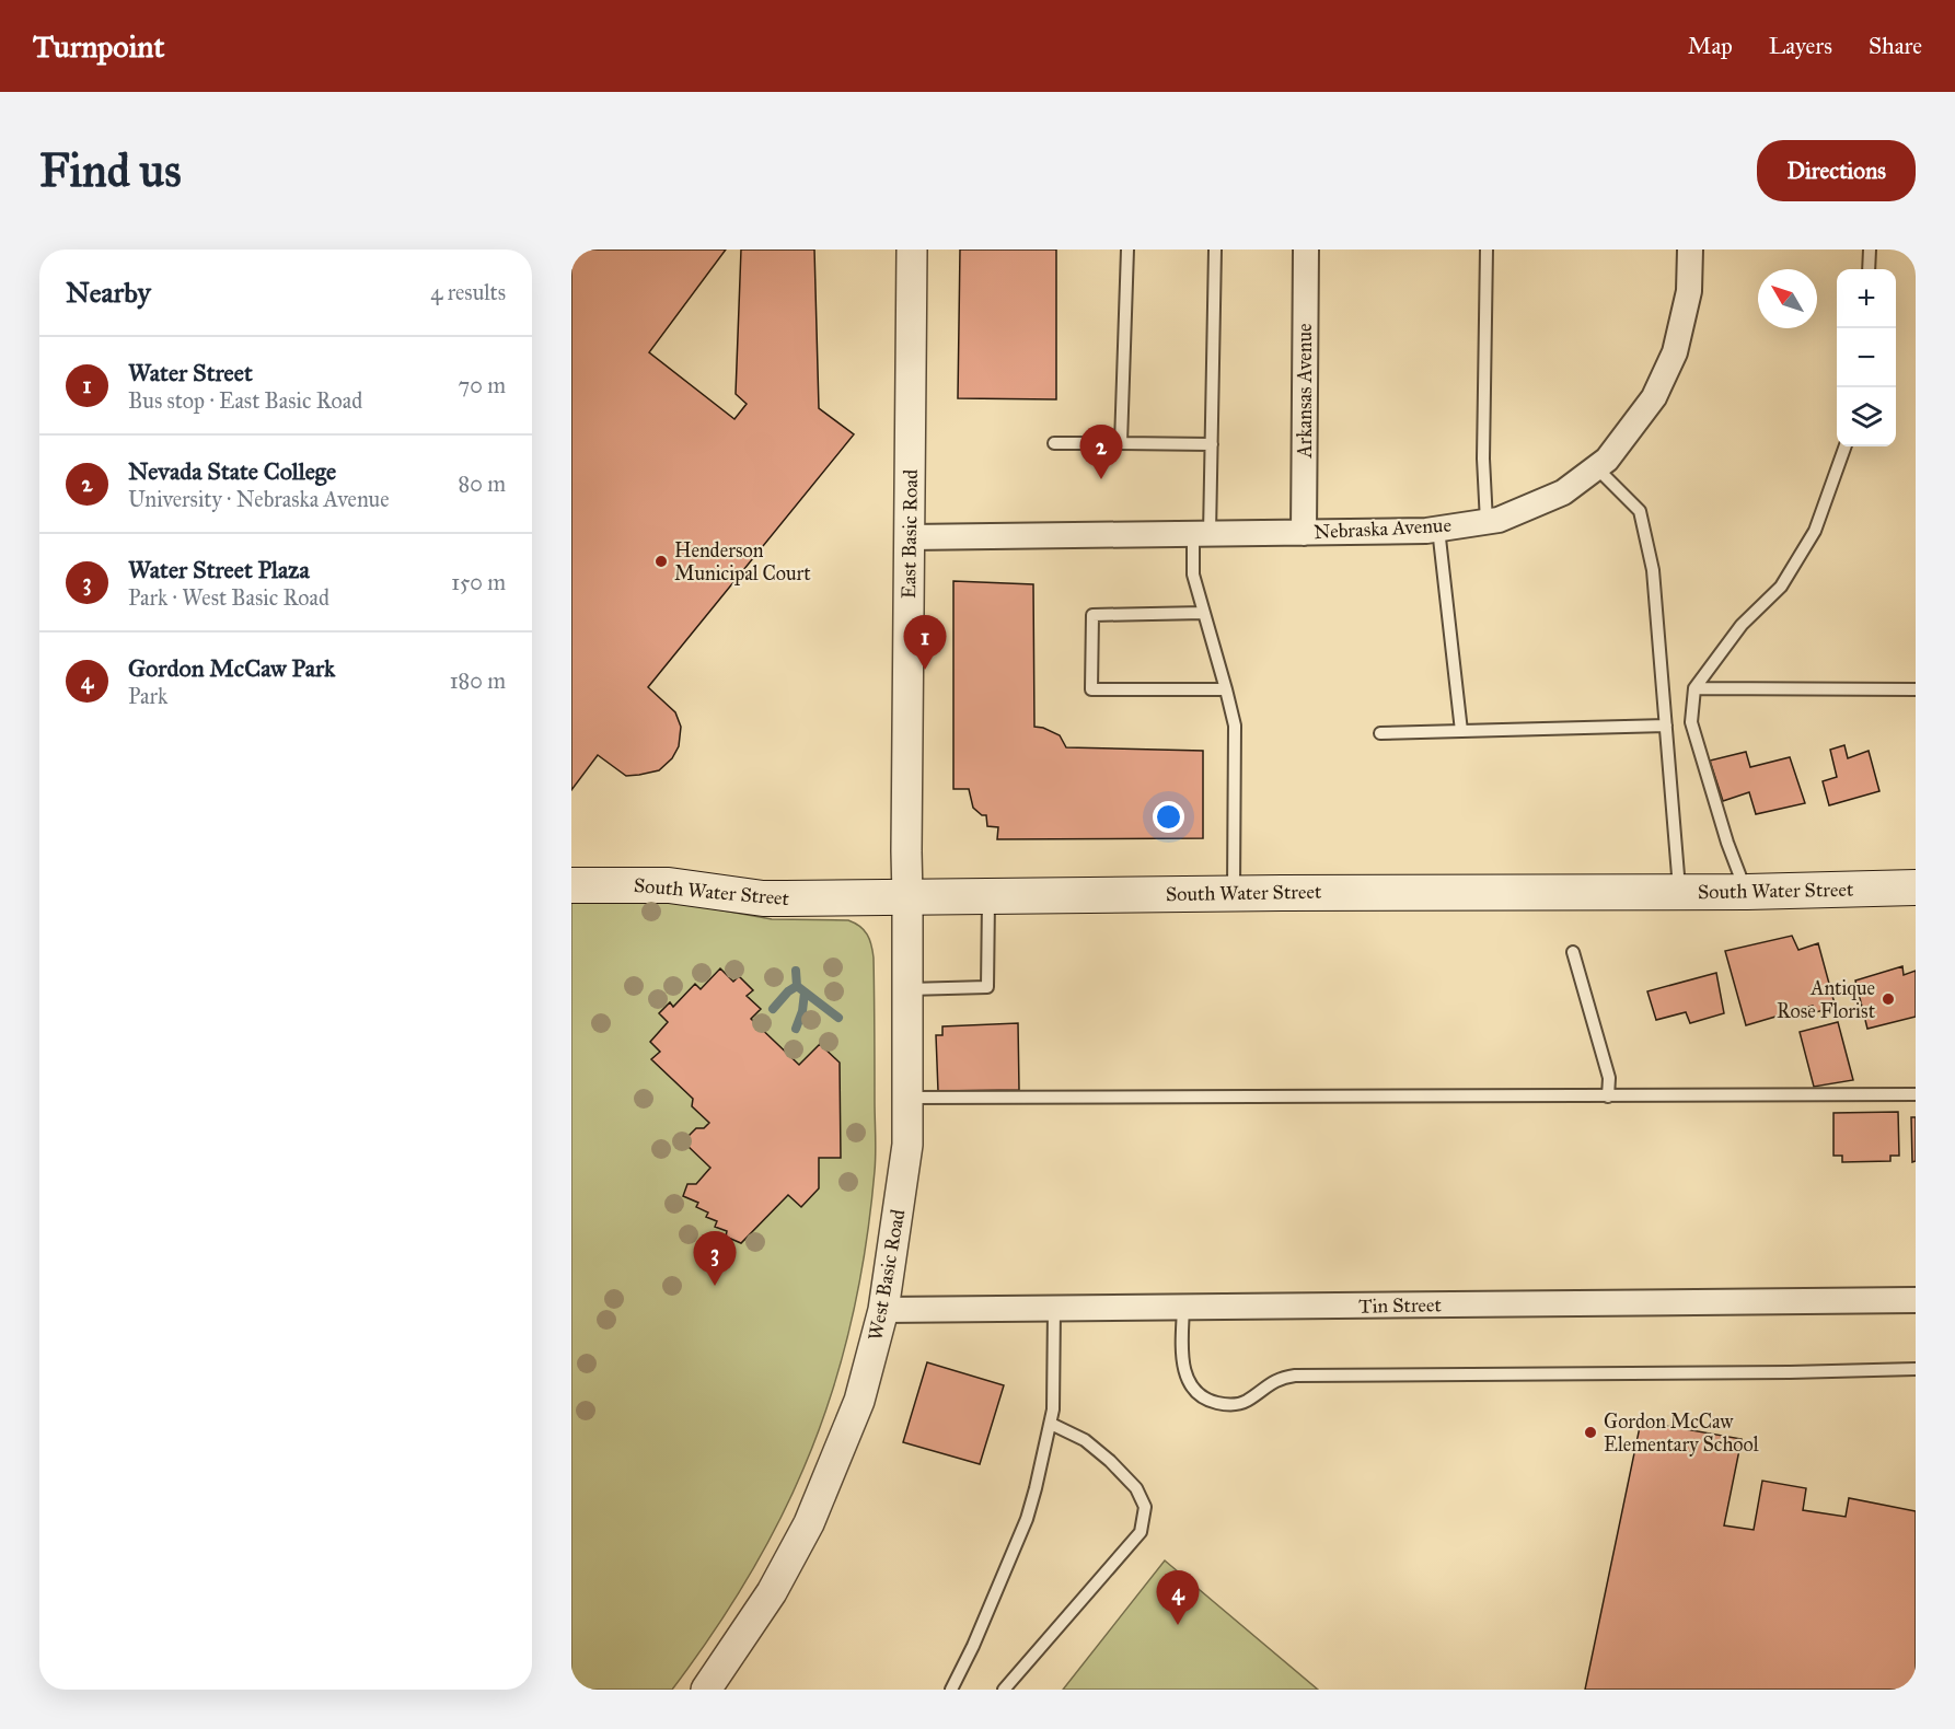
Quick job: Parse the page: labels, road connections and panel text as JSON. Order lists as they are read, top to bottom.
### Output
{
  "streets": {
    "main road": ["South Water Street"],
    "street": [
      "Arkansas Avenue",
      "Nebraska Avenue",
      "East Basic Road",
      "West Basic Road",
      "Tin Street"
    ]
  },
  "crossings": [
    ["Arkansas Avenue", "Nebraska Avenue"],
    ["Nebraska Avenue", "East Basic Road"],
    ["East Basic Road", "South Water Street"],
    ["East Basic Road", "West Basic Road"],
    ["South Water Street", "West Basic Road"],
    ["West Basic Road", "Tin Street"]
  ],
  "places": ["Henderson Municipal Court", "Antique Rose Florist", "Gordon McCaw Elementary School"],
  "north": "top left",
  "page": {
    "header": "Turnpoint",
    "nav": ["Map", "Layers", "Share"],
    "buttons": "Directions",
    "title": "Find us",
    "heading": ["Nearby", "4 results"],
    "map_buttons": ["+", "−"],
    "list": [
      {
        "mark": "1",
        "name": "Water Street",
        "note": "Bus stop · East Basic Road",
        "value": "70 m"
      },
      {
        "mark": "2",
        "name": "Nevada State College",
        "note": "University · Nebraska Avenue",
        "value": "80 m"
      },
      {
        "mark": "3",
        "name": "Water Street Plaza",
        "note": "Park · West Basic Road",
        "value": "150 m"
      },
      {
        "mark": "4",
        "name": "Gordon McCaw Park",
        "note": "Park",
        "value": "180 m"
      }
    ],
    "pins": [
      "2",
      "1",
      "3",
      "4"
    ]
  }
}
